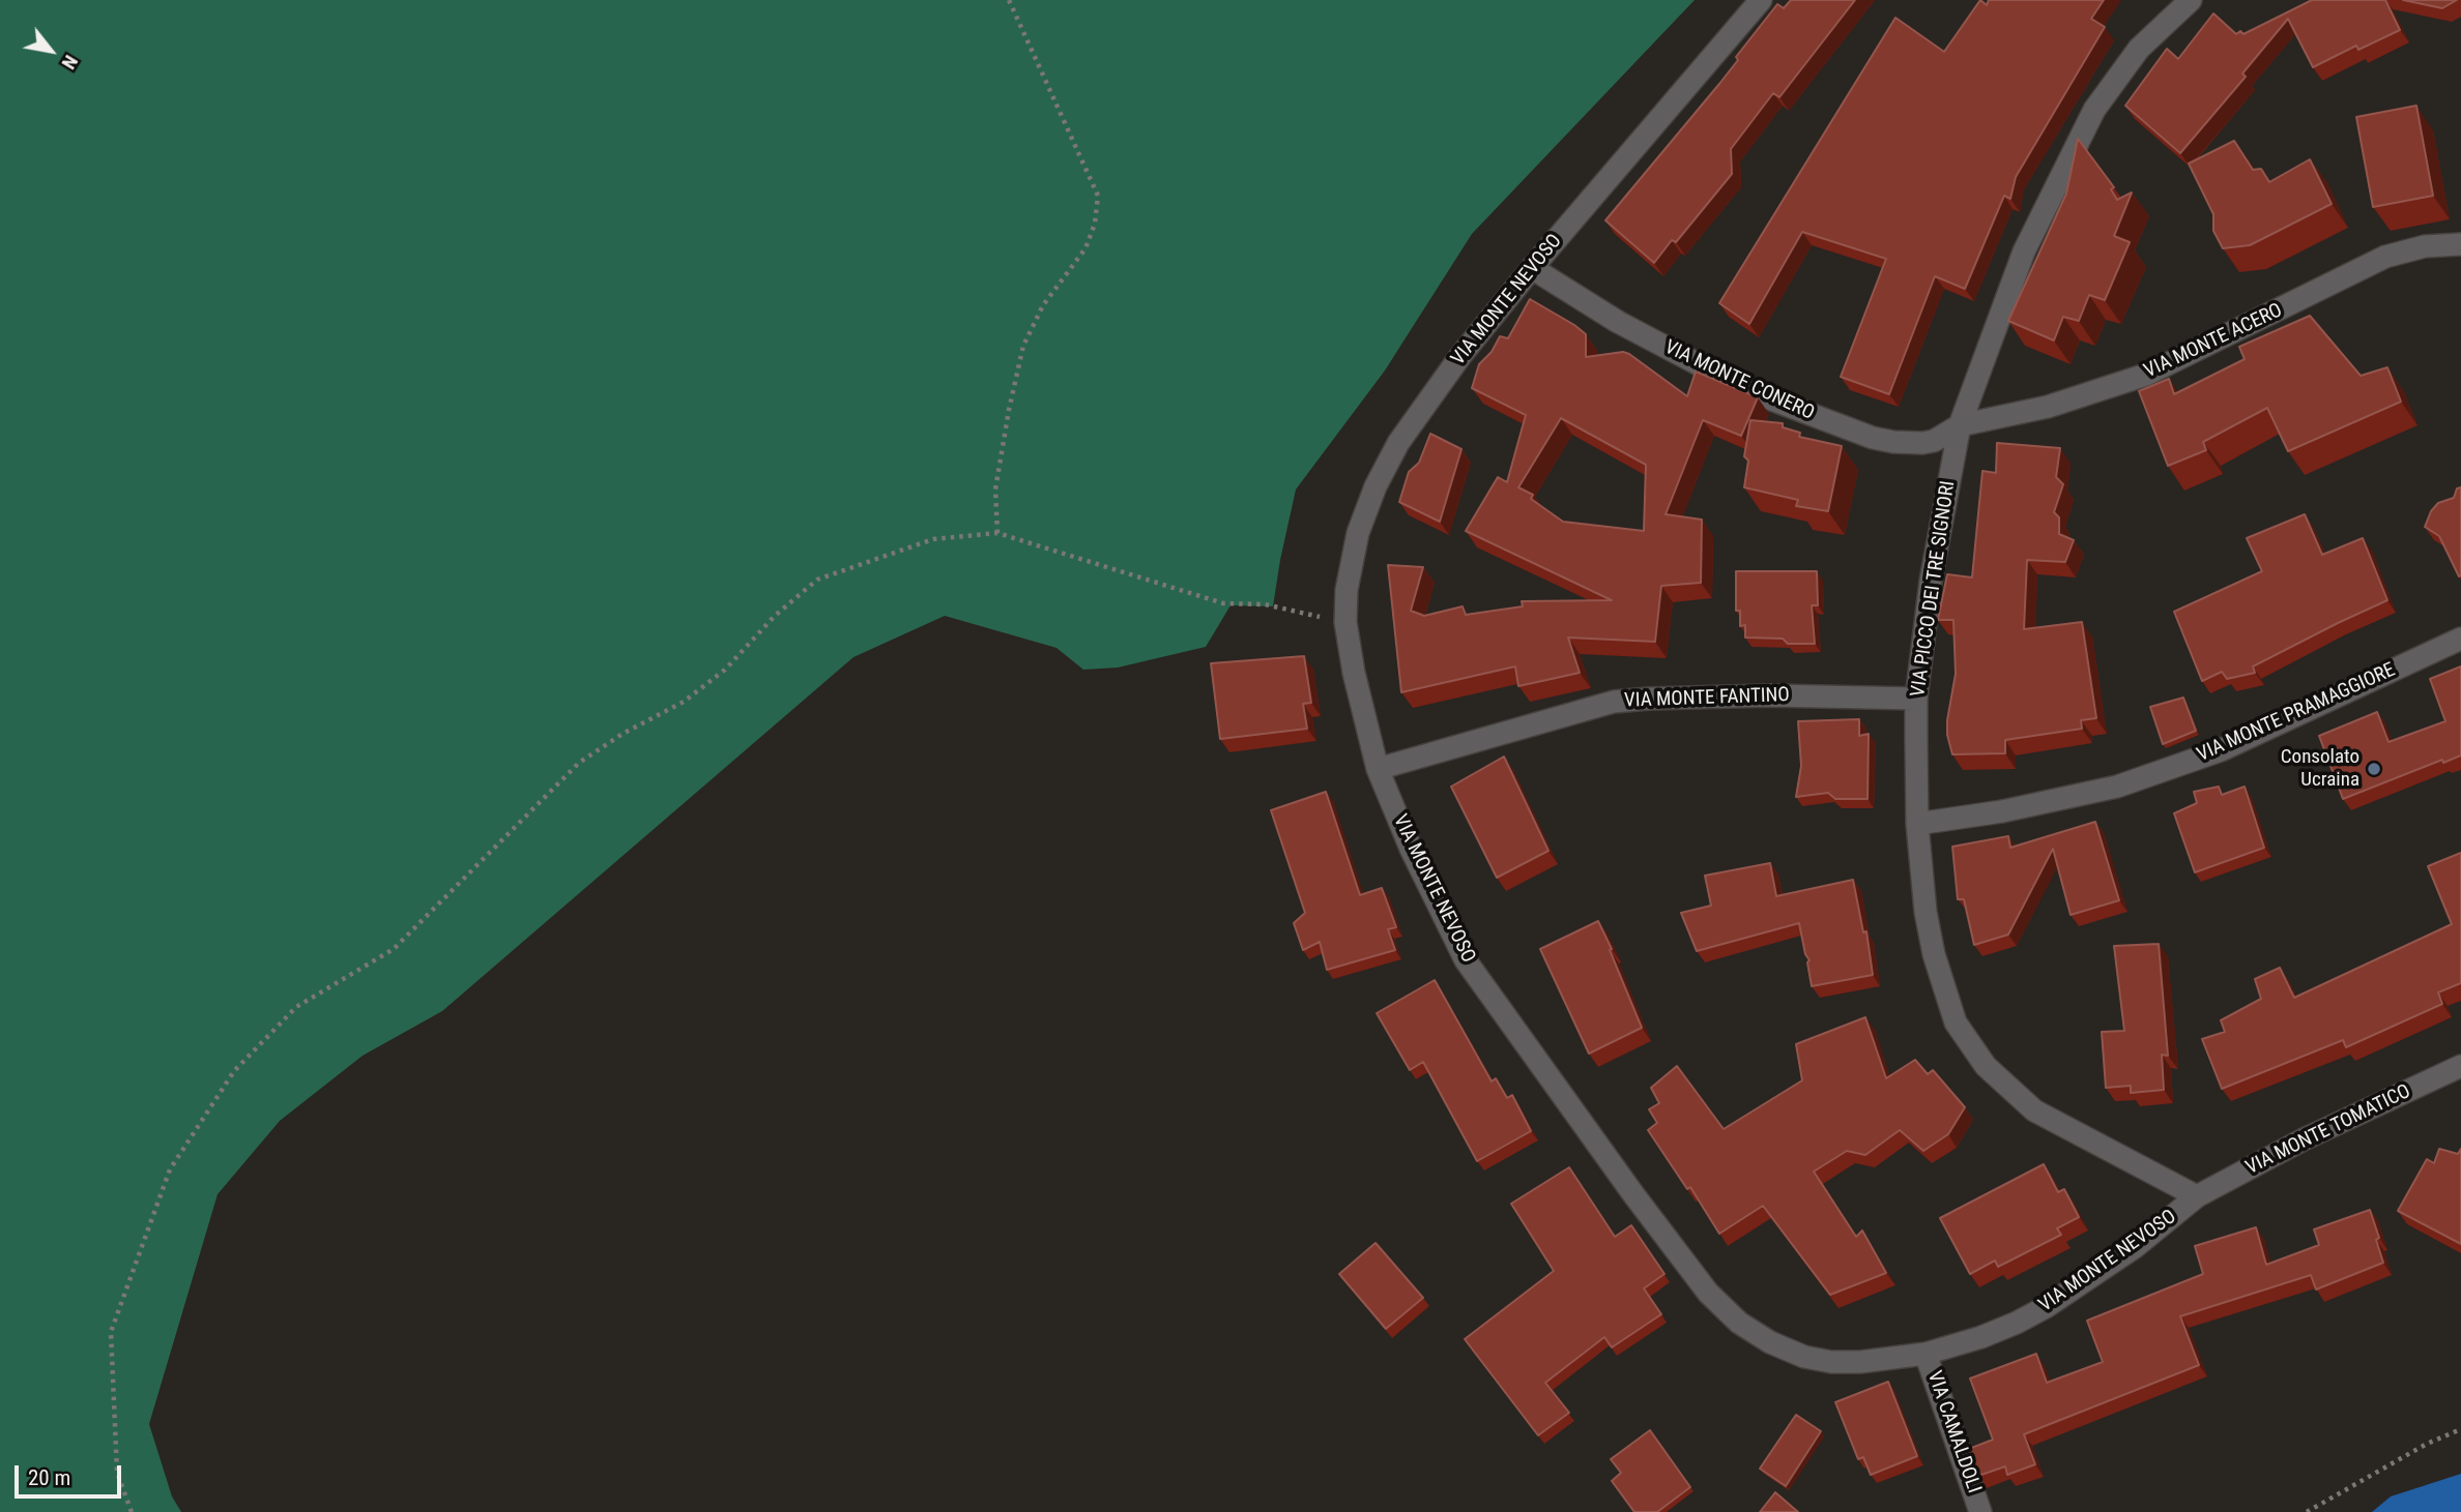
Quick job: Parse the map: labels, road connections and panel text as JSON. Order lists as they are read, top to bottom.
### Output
{
  "streets": {
    "street": [
      "VIA MONTE NEVOSO",
      "VIA MONTE ACERO",
      "VIA MONTE CONERO",
      "VIA PICCO DEI TRE SIGNORI",
      "VIA MONTE FANTINO",
      "VIA MONTE PRAMAGGIORE",
      "VIA MONTE TOMATICO",
      "VIA CAMALDOLI"
    ]
  },
  "crossings": [
    ["VIA MONTE NEVOSO", "VIA MONTE CONERO"],
    ["VIA MONTE NEVOSO", "VIA PICCO DEI TRE SIGNORI"],
    ["VIA MONTE NEVOSO", "VIA MONTE FANTINO"],
    ["VIA MONTE NEVOSO", "VIA MONTE TOMATICO"],
    ["VIA MONTE NEVOSO", "VIA CAMALDOLI"],
    ["VIA MONTE ACERO", "VIA MONTE CONERO"],
    ["VIA MONTE ACERO", "VIA PICCO DEI TRE SIGNORI"],
    ["VIA MONTE CONERO", "VIA PICCO DEI TRE SIGNORI"],
    ["VIA PICCO DEI TRE SIGNORI", "VIA MONTE FANTINO"],
    ["VIA PICCO DEI TRE SIGNORI", "VIA MONTE PRAMAGGIORE"],
    ["VIA PICCO DEI TRE SIGNORI", "VIA MONTE TOMATICO"]
  ],
  "places": ["Consolato Ucraina"],
  "scale_bar": "20 m",
  "north": "bottom right"
}
